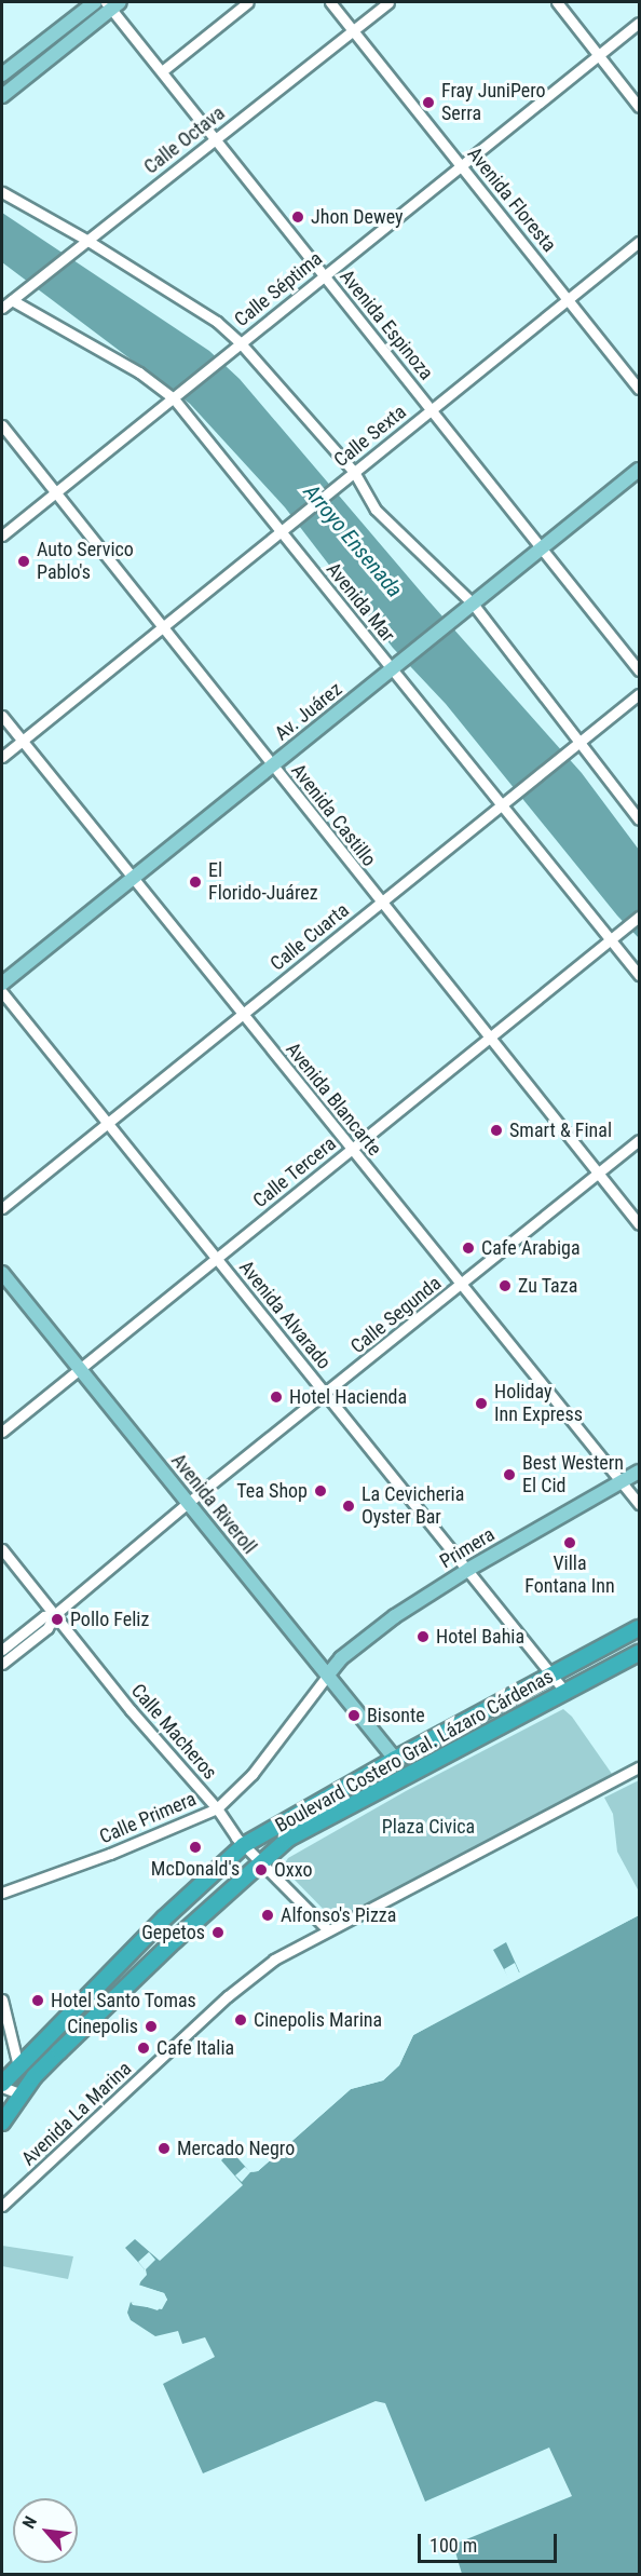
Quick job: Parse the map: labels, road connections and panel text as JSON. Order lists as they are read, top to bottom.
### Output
{
  "streets": {
    "highway": ["Boulevard Costero Gral. Lázaro Cárdenas"],
    "main road": ["Av. Juárez", "Avenida Riveroll", "Primera"],
    "street": [
      "Calle Octava",
      "Avenida Floresta",
      "Calle Séptima",
      "Avenida Espinoza",
      "Calle Sexta",
      "Avenida Mar",
      "Avenida Castillo",
      "Calle Cuarta",
      "Avenida Blancarte",
      "Calle Tercera",
      "Avenida Alvarado",
      "Calle Segunda",
      "Calle Macheros",
      "Calle Primera",
      "Avenida La Marina"
    ]
  },
  "crossings": [
    ["Calle Octava", "Avenida Floresta"],
    ["Calle Octava", "Avenida Espinoza"],
    ["Calle Octava", "Avenida Mar"],
    ["Avenida Floresta", "Calle Séptima"],
    ["Avenida Floresta", "Calle Sexta"],
    ["Calle Séptima", "Avenida Espinoza"],
    ["Calle Séptima", "Avenida Mar"],
    ["Calle Séptima", "Avenida Castillo"],
    ["Avenida Espinoza", "Calle Sexta"],
    ["Avenida Espinoza", "Av. Juárez"],
    ["Calle Sexta", "Avenida Mar"],
    ["Calle Sexta", "Avenida Castillo"],
    ["Calle Sexta", "Avenida Blancarte"],
    ["Avenida Mar", "Av. Juárez"],
    ["Avenida Mar", "Calle Cuarta"],
    ["Avenida Mar", "Calle Tercera"],
    ["Av. Juárez", "Avenida Castillo"],
    ["Av. Juárez", "Avenida Blancarte"],
    ["Avenida Castillo", "Calle Cuarta"],
    ["Avenida Castillo", "Calle Tercera"],
    ["Avenida Castillo", "Calle Segunda"],
    ["Calle Cuarta", "Avenida Blancarte"],
    ["Calle Cuarta", "Avenida Alvarado"],
    ["Avenida Blancarte", "Calle Tercera"],
    ["Avenida Blancarte", "Calle Segunda"],
    ["Avenida Blancarte", "Primera"],
    ["Calle Tercera", "Avenida Alvarado"],
    ["Calle Tercera", "Avenida Riveroll"],
    ["Avenida Alvarado", "Calle Segunda"],
    ["Avenida Alvarado", "Primera"],
    ["Avenida Alvarado", "Boulevard Costero Gral. Lázaro Cárdenas"],
    ["Calle Segunda", "Avenida Riveroll"],
    ["Calle Segunda", "Calle Macheros"],
    ["Avenida Riveroll", "Primera"],
    ["Avenida Riveroll", "Boulevard Costero Gral. Lázaro Cárdenas"],
    ["Avenida Riveroll", "Calle Primera"],
    ["Primera", "Calle Primera"],
    ["Calle Macheros", "Boulevard Costero Gral. Lázaro Cárdenas"],
    ["Calle Macheros", "Calle Primera"],
    ["Calle Macheros", "Avenida La Marina"]
  ],
  "water": ["Arroyo Ensenada"],
  "parks": ["Plaza Civica"],
  "places": [
    "Fray JuniPero Serra",
    "Jhon Dewey",
    "Auto Servico Pablo's",
    "El Florido-Juárez",
    "Smart & Final",
    "Cafe Arabiga",
    "Zu Taza",
    "Hotel Hacienda",
    "Holiday Inn Express",
    "Best Western El Cid",
    "Tea Shop",
    "La Cevicheria Oyster Bar",
    "Villa Fontana Inn",
    "Pollo Feliz",
    "Hotel Bahia",
    "Bisonte",
    "McDonald's",
    "Oxxo",
    "Alfonso's Pizza",
    "Gepetos",
    "Hotel Santo Tomas",
    "Cinepolis Marina",
    "Cinepolis",
    "Cafe Italia",
    "Mercado Negro"
  ],
  "scale_bar": "100 m",
  "north": "top left"
}
